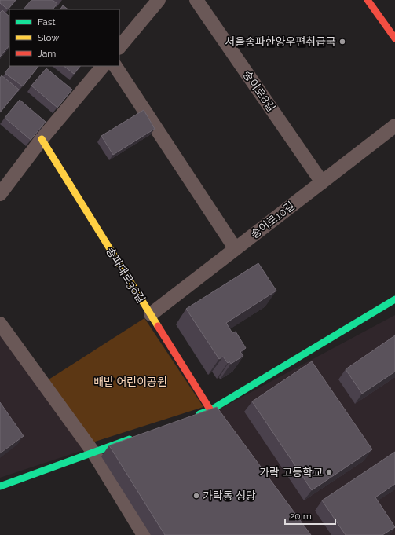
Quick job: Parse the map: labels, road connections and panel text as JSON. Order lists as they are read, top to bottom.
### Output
{
  "streets": {
    "street": ["송이로8길", "송이로10길", "송파대로36길"]
  },
  "crossings": [
    ["송이로8길", "송이로10길"],
    ["송이로10길", "송파대로36길"]
  ],
  "parks": ["배밭 어린이공원"],
  "places": ["서울송파한양우편취급국", "가락 고등학교", "가락동 성당"],
  "legend": ["Fast", "Slow", "Jam"],
  "scale_bar": "20 m"
}
